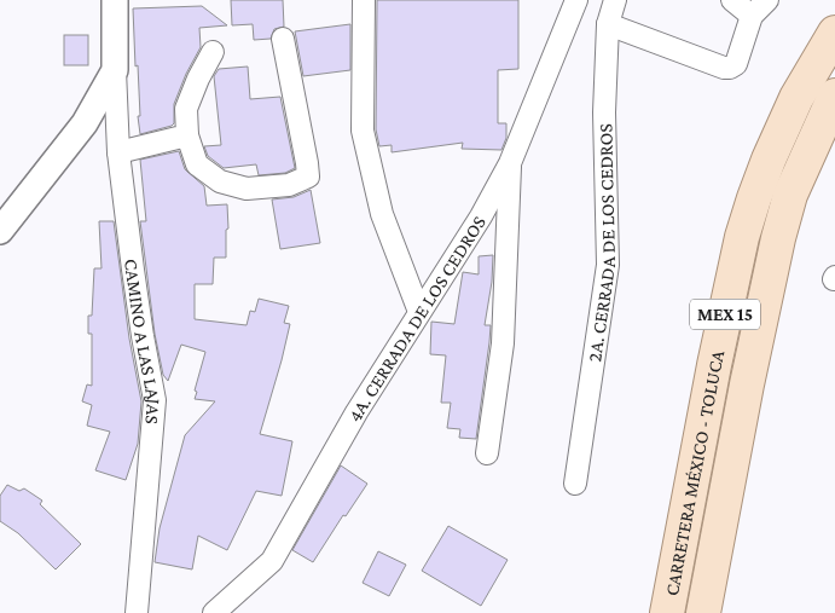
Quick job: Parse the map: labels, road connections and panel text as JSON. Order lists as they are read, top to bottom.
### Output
{
  "streets": {
    "main road": ["MEX 15", "CARRETERA MÉXICO - TOLUCA"],
    "street": ["2A. CERRADA DE LOS CEDROS", "4A. CERRADA DE LOS CEDROS", "CAMINO A LAS LAJAS"]
  }
}
